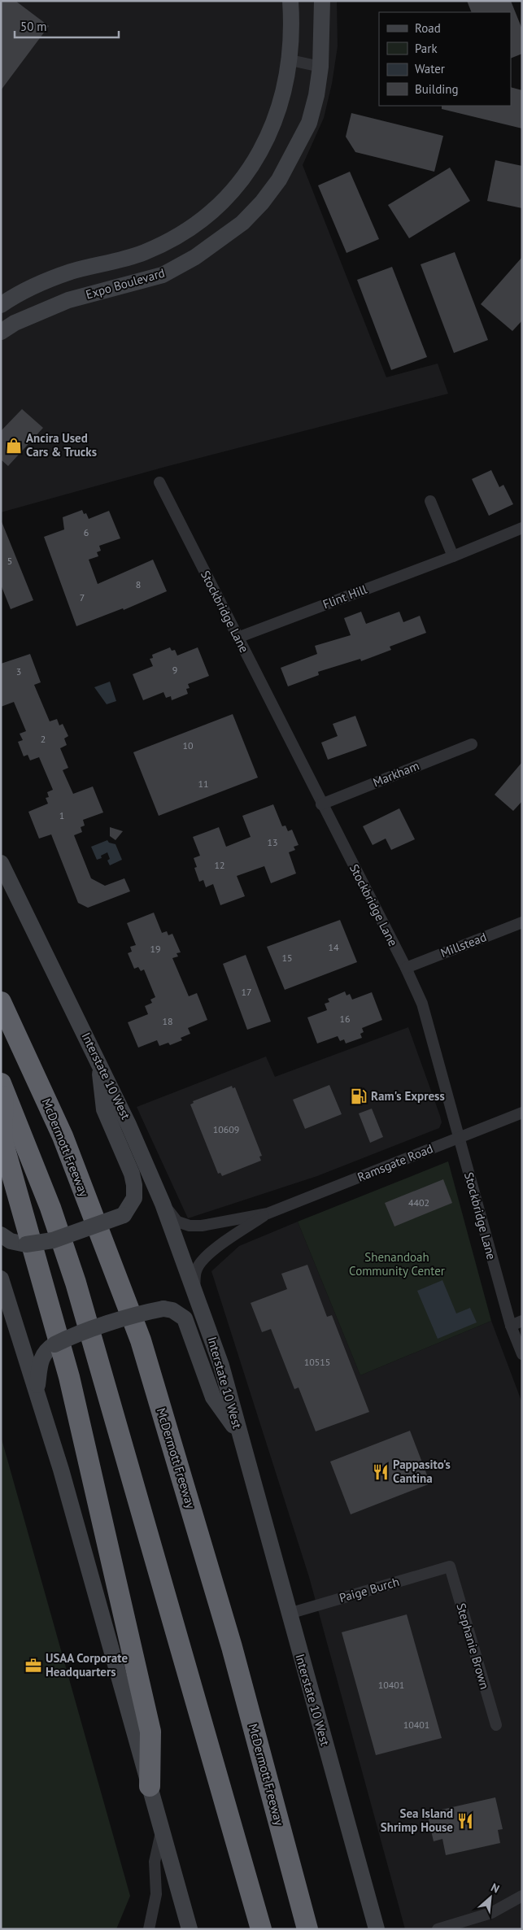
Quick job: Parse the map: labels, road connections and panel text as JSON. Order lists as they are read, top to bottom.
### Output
{
  "streets": {
    "highway": ["McDermott Freeway"],
    "main road": ["Expo Boulevard", "Interstate 10 West"],
    "street": [
      "Flint Hill",
      "Stockbridge Lane",
      "Markham",
      "Millstead",
      "Ramsgate Road",
      "Paige Burch",
      "Stephanie Brown"
    ]
  },
  "crossings": [
    ["Flint Hill", "Stockbridge Lane"],
    ["Stockbridge Lane", "Markham"],
    ["Stockbridge Lane", "Millstead"],
    ["Stockbridge Lane", "Ramsgate Road"],
    ["Interstate 10 West", "Ramsgate Road"],
    ["Interstate 10 West", "Paige Burch"],
    ["Paige Burch", "Stephanie Brown"]
  ],
  "parks": ["Shenandoah Community Center"],
  "places": {
    "shop": ["Ancira Used Cars & Trucks"],
    "fuel station": ["Ram's Express"],
    "restaurant": ["Pappasito's Cantina", "Sea Island Shrimp House"],
    "office": ["USAA Corporate Headquarters"]
  },
  "house_numbers": [
    "6",
    "5",
    "8",
    "7",
    "9",
    "3",
    "2",
    "10",
    "11",
    "1",
    "13",
    "12",
    "14",
    "19",
    "15",
    "17",
    "16",
    "18",
    "10609",
    "4402",
    "10515",
    "10401",
    "10401"
  ],
  "legend": [
    "Road",
    "Park",
    "Water",
    "Building"
  ],
  "scale_bar": "50 m",
  "north": "top right"
}
